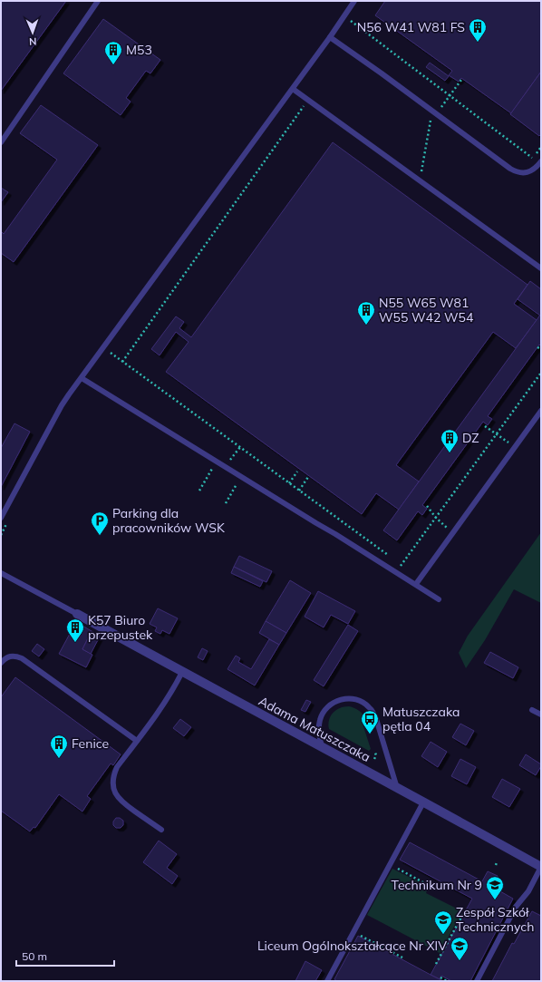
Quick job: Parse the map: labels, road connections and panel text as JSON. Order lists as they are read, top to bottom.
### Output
{
  "streets": {
    "street": ["Adama Matuszczaka"]
  },
  "places": {
    "building": [
      "N56 W41 W81 FS",
      "M53",
      "N55 W65 W81 W55 W42 W54",
      "DZ",
      "K57 Biuro przepustek",
      "Fenice"
    ],
    "parking": ["Parking dla pracowników WSK"],
    "bus stop": ["Matuszczaka pętla 04"],
    "school or university": ["Technikum Nr 9", "Zespół Szkół Technicznych", "Liceum Ogólnokształcące Nr XIV"]
  },
  "scale_bar": "50 m",
  "north": "bottom"
}
